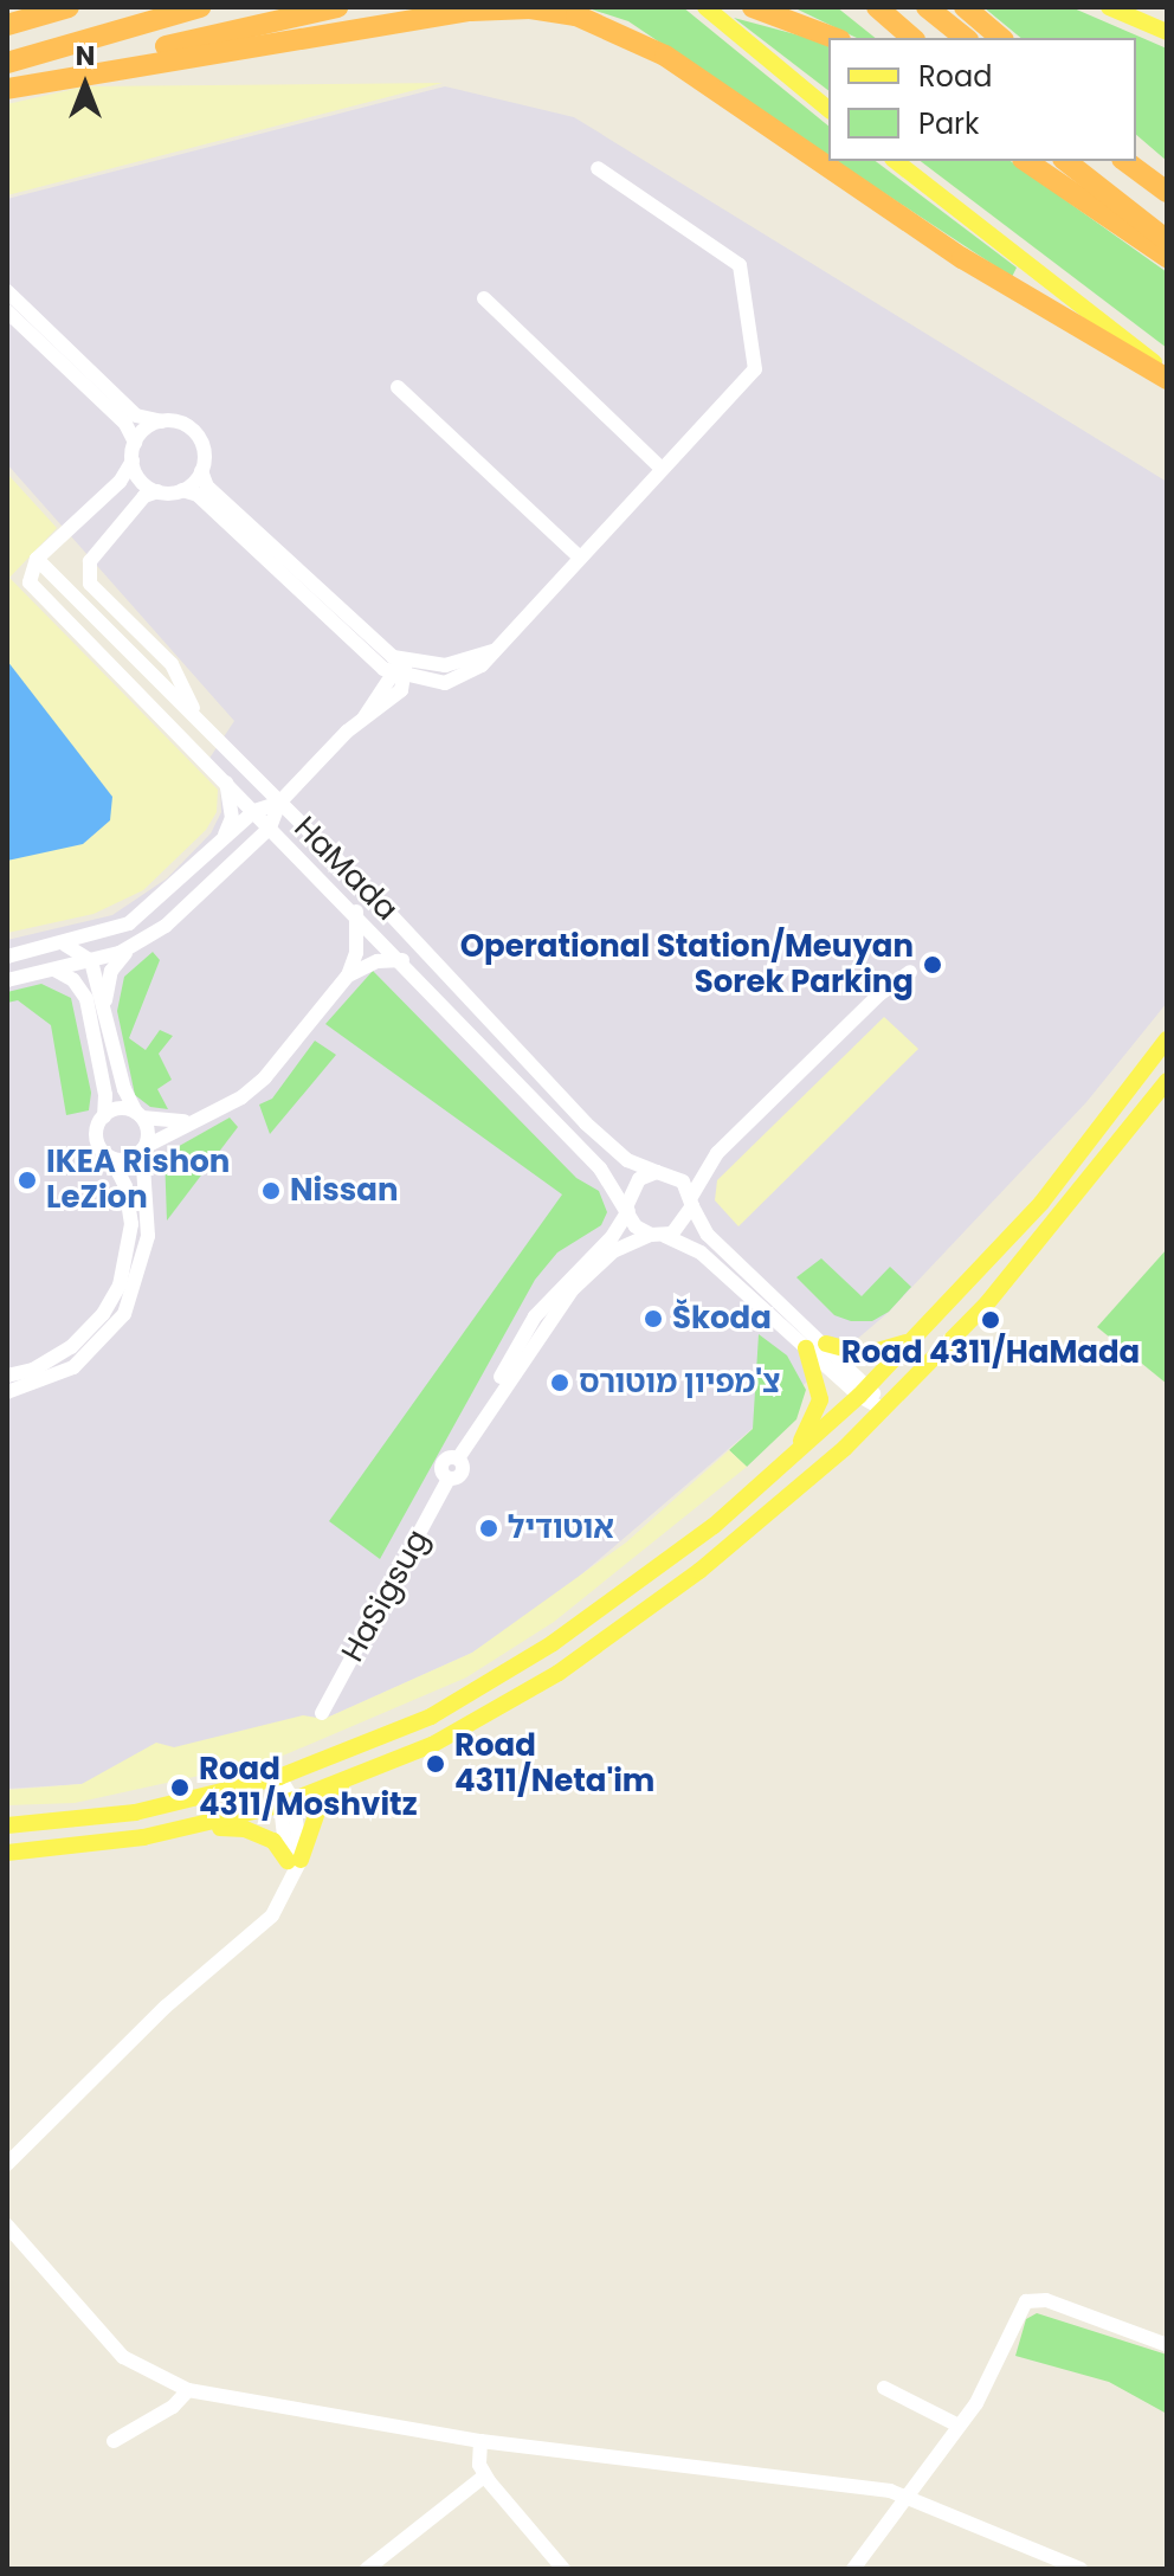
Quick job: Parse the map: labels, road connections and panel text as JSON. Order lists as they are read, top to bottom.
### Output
{
  "streets": {
    "street": ["HaMada", "HaSigsug"]
  },
  "places": [
    "Operational Station/Meuyan Sorek Parking",
    "IKEA Rishon LeZion",
    "Nissan",
    "Škoda",
    "Road 4311/HaMada",
    "צ'מפיון מוטורס",
    "אוטודיל",
    "Road 4311/Neta'im",
    "Road 4311/Moshvitz"
  ],
  "legend": ["Road", "Park"],
  "north": "top"
}
